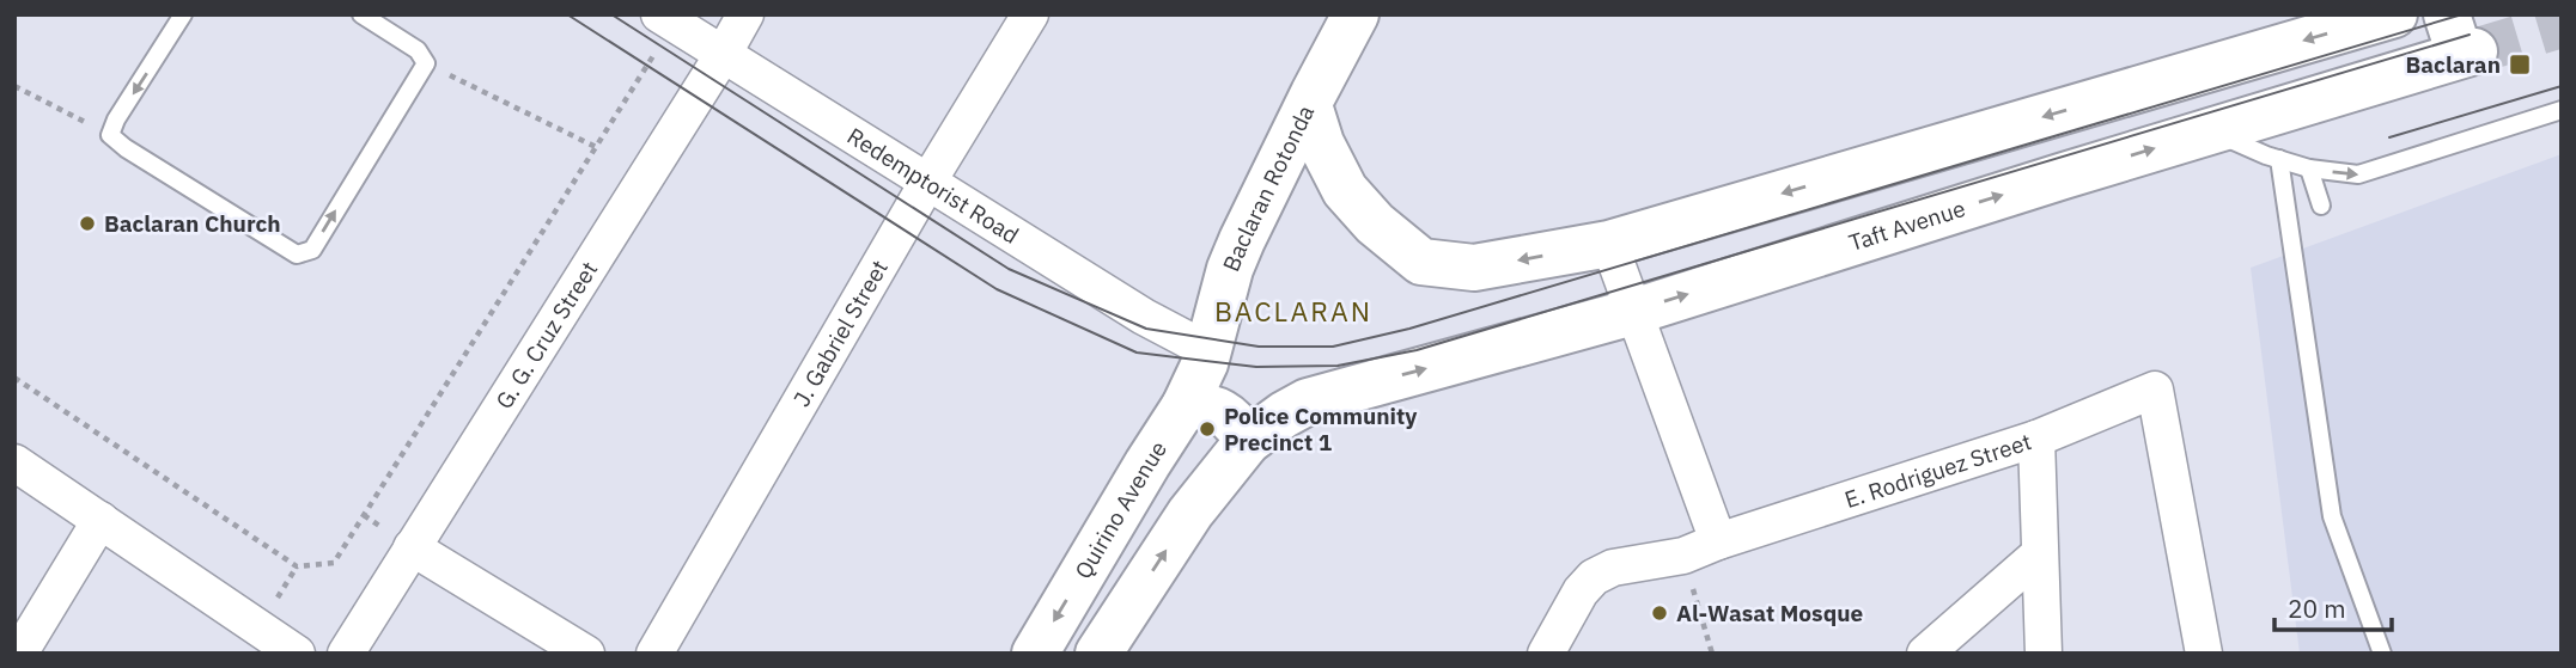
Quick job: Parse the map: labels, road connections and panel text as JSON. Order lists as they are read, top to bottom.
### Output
{
  "streets": {
    "main road": ["Baclaran Rotonda", "Taft Avenue", "Quirino Avenue"],
    "street": [
      "Redemptorist Road",
      "J. Gabriel Street",
      "G. G. Cruz Street",
      "E. Rodriguez Street"
    ]
  },
  "crossings": [
    ["Redemptorist Road", "Baclaran Rotonda"],
    ["Redemptorist Road", "J. Gabriel Street"],
    ["Redemptorist Road", "G. G. Cruz Street"],
    ["Redemptorist Road", "Quirino Avenue"],
    ["Baclaran Rotonda", "Quirino Avenue"]
  ],
  "one_way": ["Baclaran Rotonda"],
  "districts": ["BACLARAN"],
  "places": {
    "transit": ["Baclaran"],
    "other": ["Baclaran Church", "Police Community Precinct 1", "Al-Wasat Mosque"]
  },
  "scale_bar": "20 m"
}
